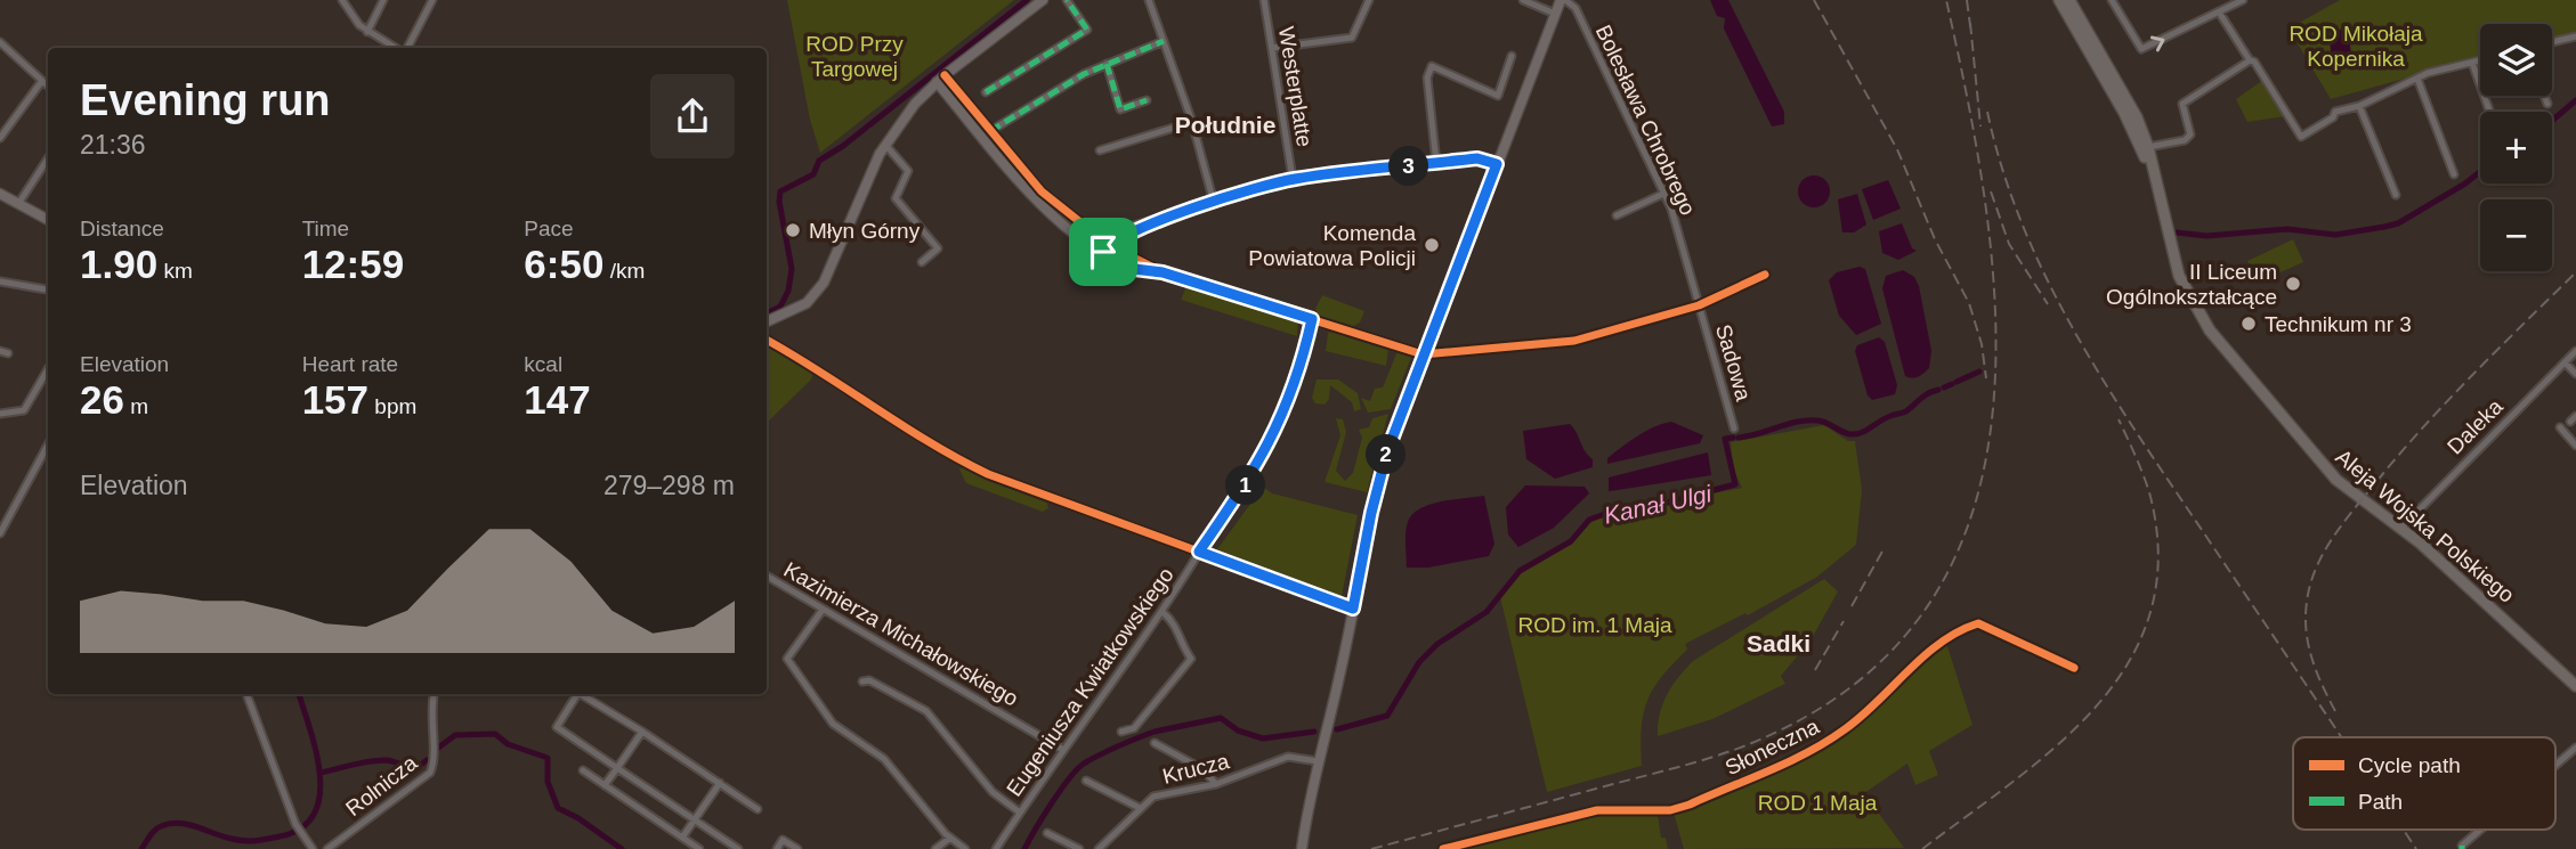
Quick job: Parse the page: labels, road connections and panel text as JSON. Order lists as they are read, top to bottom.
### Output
{
  "streets": {
    "main road": ["Aleja Wojska Polskiego"],
    "street": [
      "Westerplatte",
      "Bolesława Chrobrego",
      "Sadowa",
      "Daleka",
      "Kazimierza Michałowskiego",
      "Eugeniusza Kwiatkowskiego",
      "Słoneczna",
      "Krucza",
      "Rolnicza"
    ]
  },
  "crossings": [
    ["Bolesława Chrobrego", "Sadowa"],
    ["Daleka", "Aleja Wojska Polskiego"],
    ["Kazimierza Michałowskiego", "Eugeniusza Kwiatkowskiego"]
  ],
  "districts": ["Południe", "Sadki"],
  "water": ["Kanał Ulgi"],
  "parks": [
    "ROD Mikołaja Kopernika",
    "ROD Przy Targowej",
    "ROD im. 1 Maja",
    "ROD 1 Maja"
  ],
  "places": [
    "Młyn Górny",
    "Komenda Powiatowa Policji",
    "II Liceum Ogólnokształcące",
    "Technikum nr 3"
  ],
  "legend": ["Cycle path", "Path"],
  "page": {
    "map_buttons": ["+", "−"],
    "heading": ["Evening run", "21:36"],
    "pins": ["3", "2", "1"],
    "stats": [
      ["Distance", "1.90 km"],
      ["Time", "12:59"],
      ["Pace", "6:50 /km"],
      ["Elevation", "26 m"],
      ["Heart rate", "157 bpm"],
      ["kcal", "147"]
    ],
    "chart": ["Elevation", "279–298 m"]
  }
}
